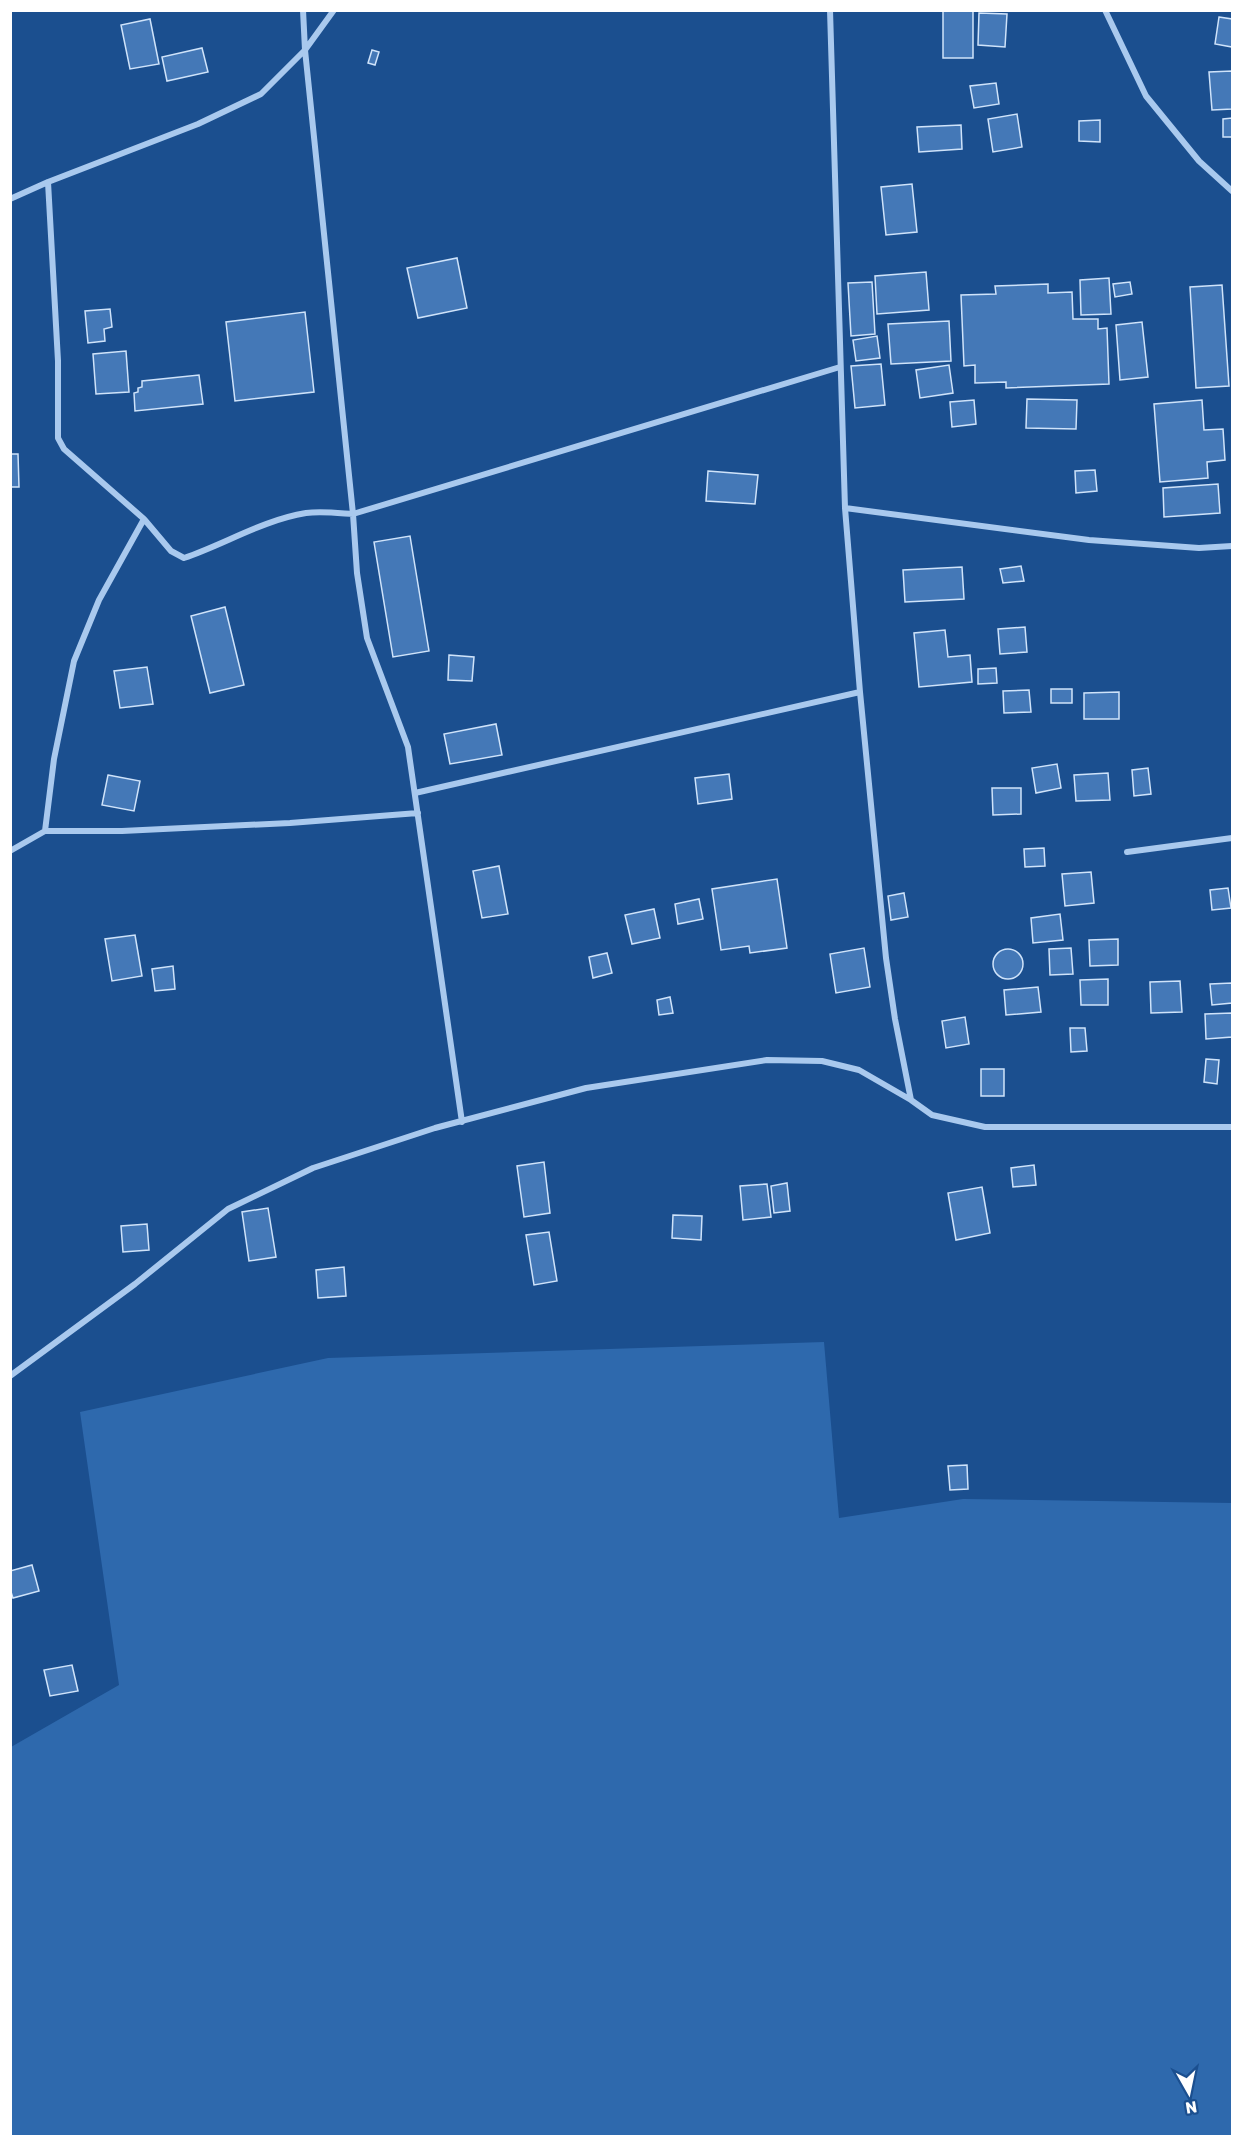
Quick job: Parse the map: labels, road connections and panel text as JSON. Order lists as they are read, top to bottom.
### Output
{
  "north": "bottom"
}
